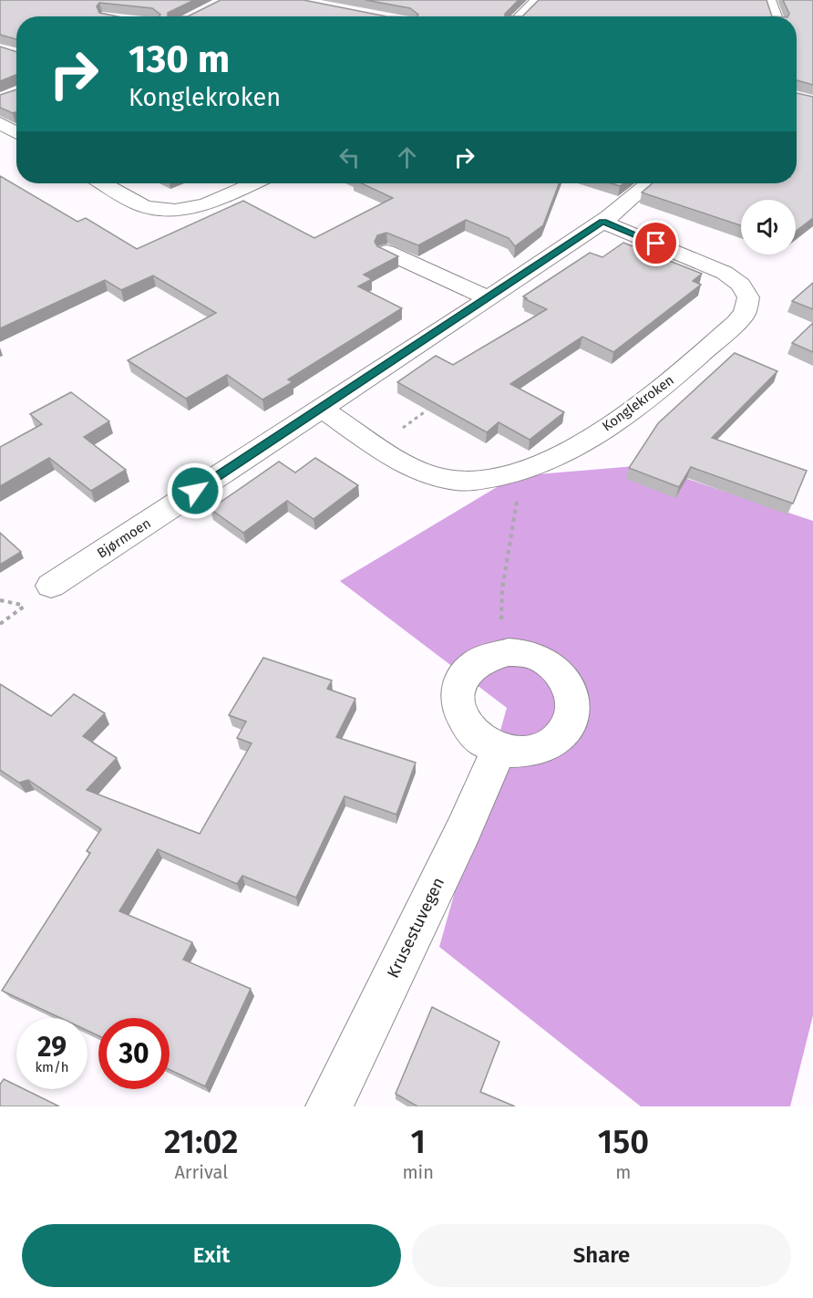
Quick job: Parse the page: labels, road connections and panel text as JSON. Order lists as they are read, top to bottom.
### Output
{
  "streets": {
    "street": ["Konglekroken", "Bjørmoen", "Krusestuvegen"]
  },
  "crossings": [
    ["Konglekroken", "Bjørmoen"]
  ],
  "page": {
    "turn": ["130 m", "Konglekroken"],
    "speed": "29 km/h",
    "limit": "30",
    "eta": [
      "21:02",
      "Arrival",
      "1",
      "min",
      "150",
      "m"
    ],
    "buttons": ["Exit", "Share"]
  }
}
